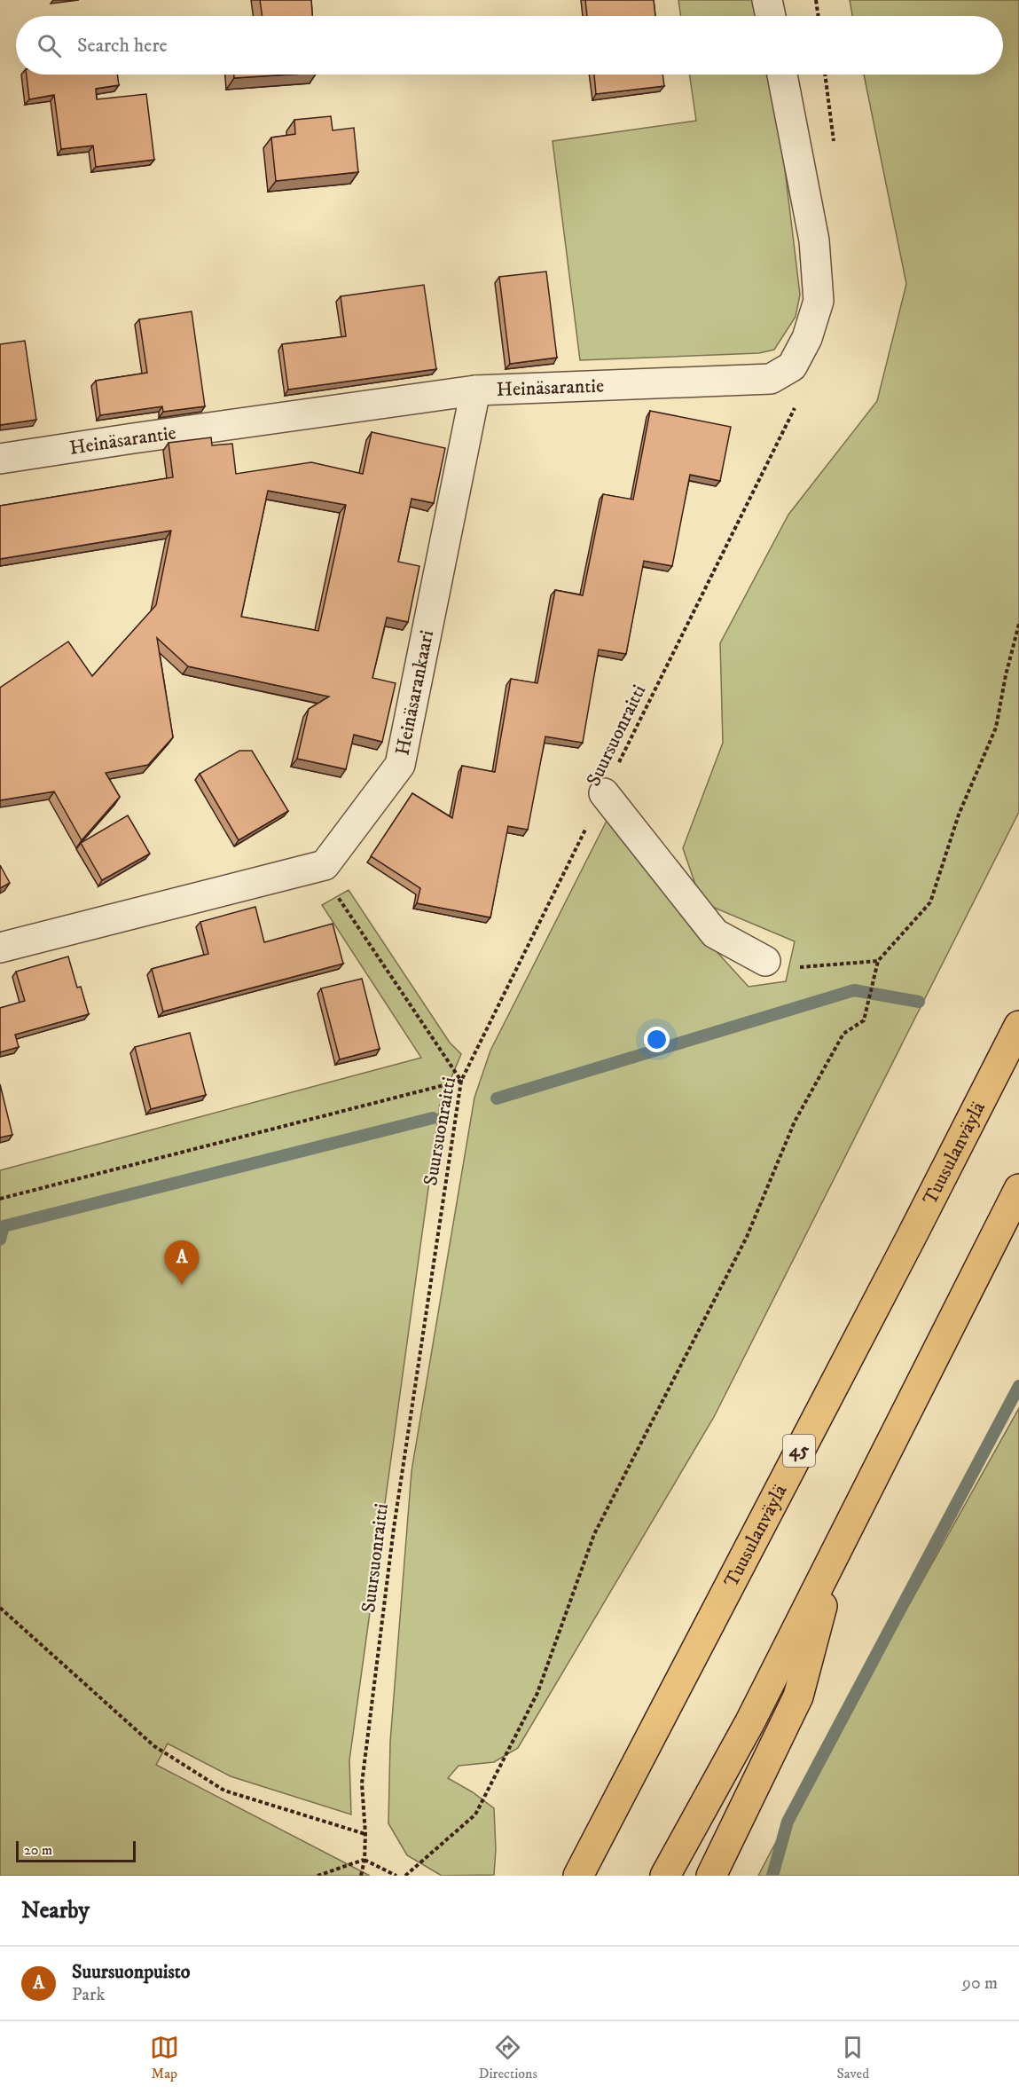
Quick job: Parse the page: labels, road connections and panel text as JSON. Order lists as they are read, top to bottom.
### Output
{
  "streets": {
    "highway": ["Tuusulanväylä", "45"],
    "street": ["Heinäsarantie", "Heinäsarankaari"],
    "path": ["Suursuonraitti"]
  },
  "crossings": [
    ["Heinäsarantie", "Heinäsarankaari"],
    ["Heinäsarantie", "Suursuonraitti"]
  ],
  "scale_bar": "20 m",
  "page": {
    "search": "Search here",
    "pins": "A",
    "scale": "20 m",
    "heading": "Nearby",
    "list": [
      {
        "mark": "A",
        "name": "Suursuonpuisto",
        "note": "Park",
        "value": "90 m"
      }
    ],
    "nav": ["Map", "Directions", "Saved"]
  }
}
